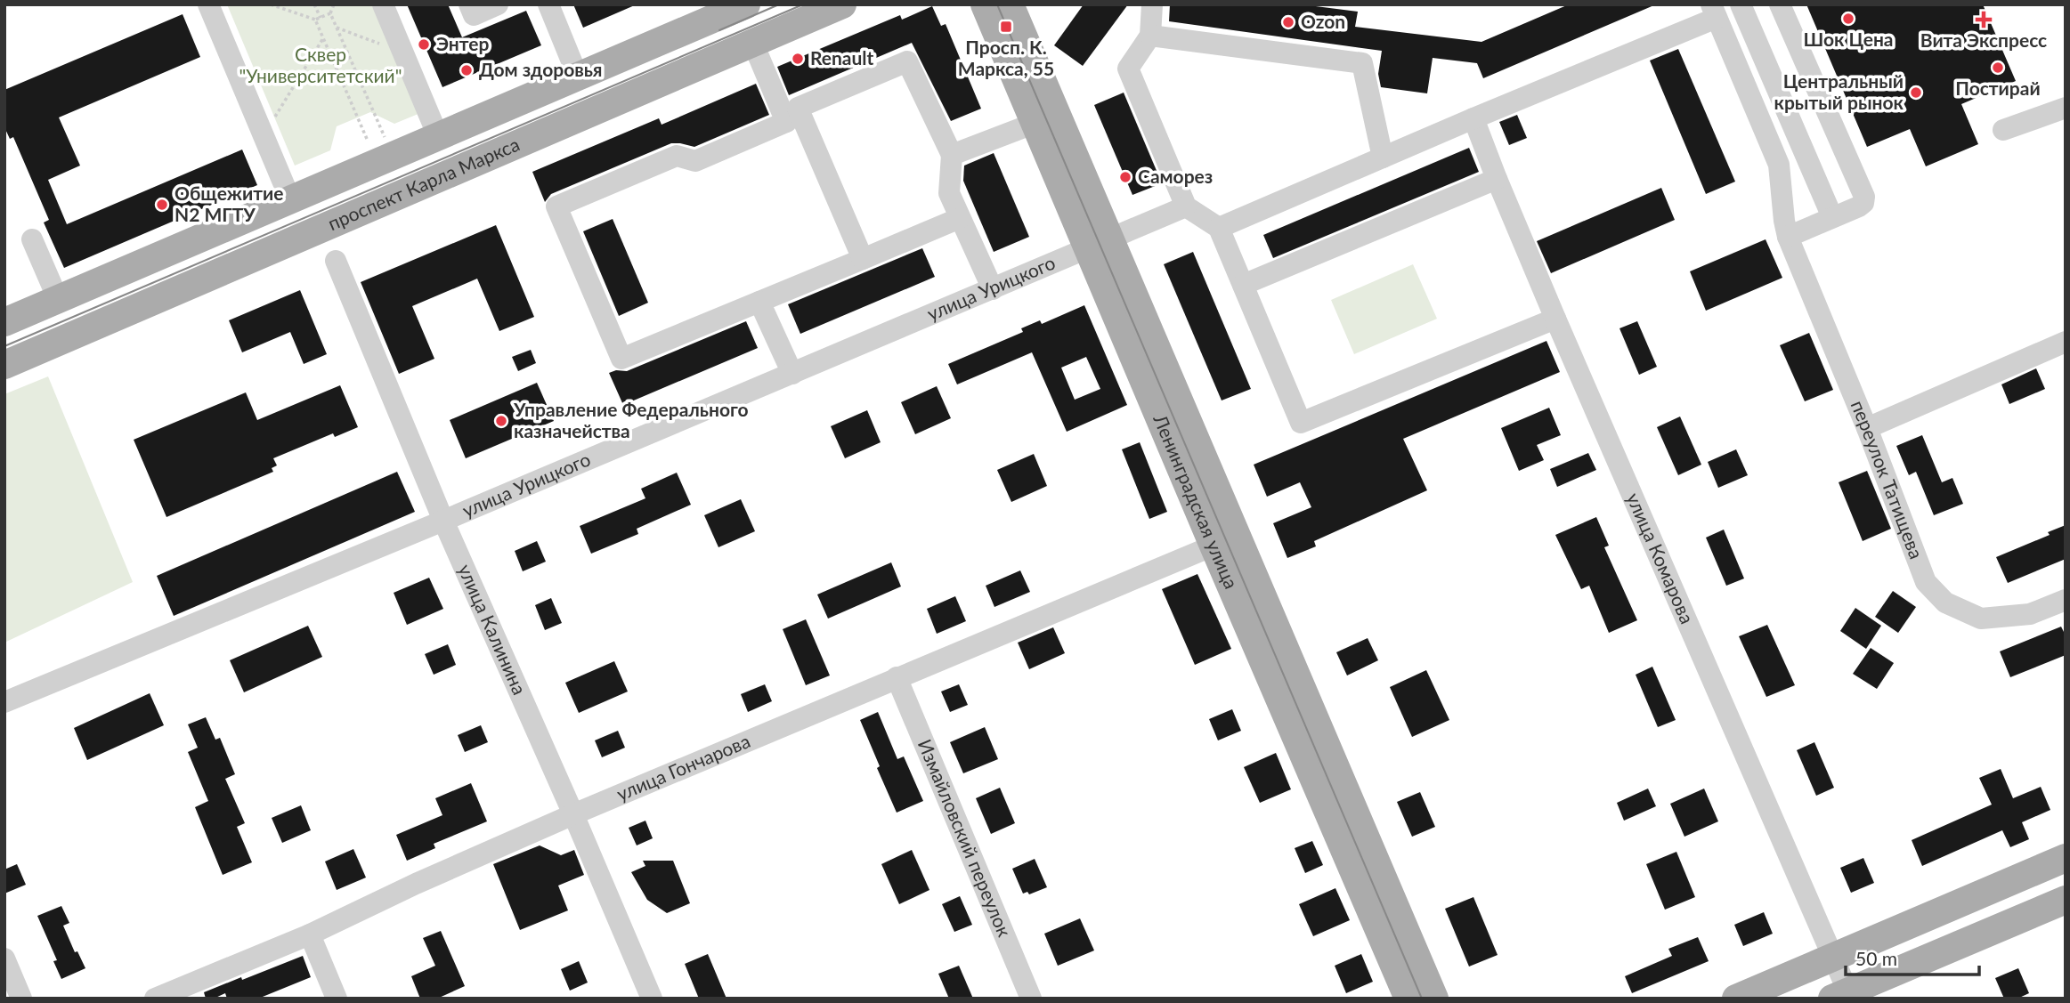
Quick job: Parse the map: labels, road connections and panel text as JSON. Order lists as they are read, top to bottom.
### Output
{
  "streets": {
    "main road": ["проспект Карла Маркса", "Ленинградская улица"],
    "street": [
      "улица Урицкого",
      "переулок Татищева",
      "улица Комарова",
      "улица Калинина",
      "улица Гончарова",
      "Измайловский переулок"
    ]
  },
  "crossings": [
    ["улица Урицкого", "Ленинградская улица"],
    ["улица Урицкого", "улица Калинина"],
    ["Ленинградская улица", "улица Гончарова"],
    ["улица Калинина", "улица Гончарова"],
    ["улица Гончарова", "Измайловский переулок"]
  ],
  "parks": ["Сквер \"Университетский\""],
  "places": {
    "other": [
      "Шок Цена",
      "Ozon",
      "Энтер",
      "Renault",
      "Постирай",
      "Дом здоровья",
      "Центральный крытый рынок",
      "Саморез",
      "Общежитие N2 МГТУ",
      "Управление Федерального казначейства"
    ],
    "health": ["Вита Экспресс"],
    "transit": ["Просп. К. Маркса, 55"]
  },
  "scale_bar": "50 m"
}
